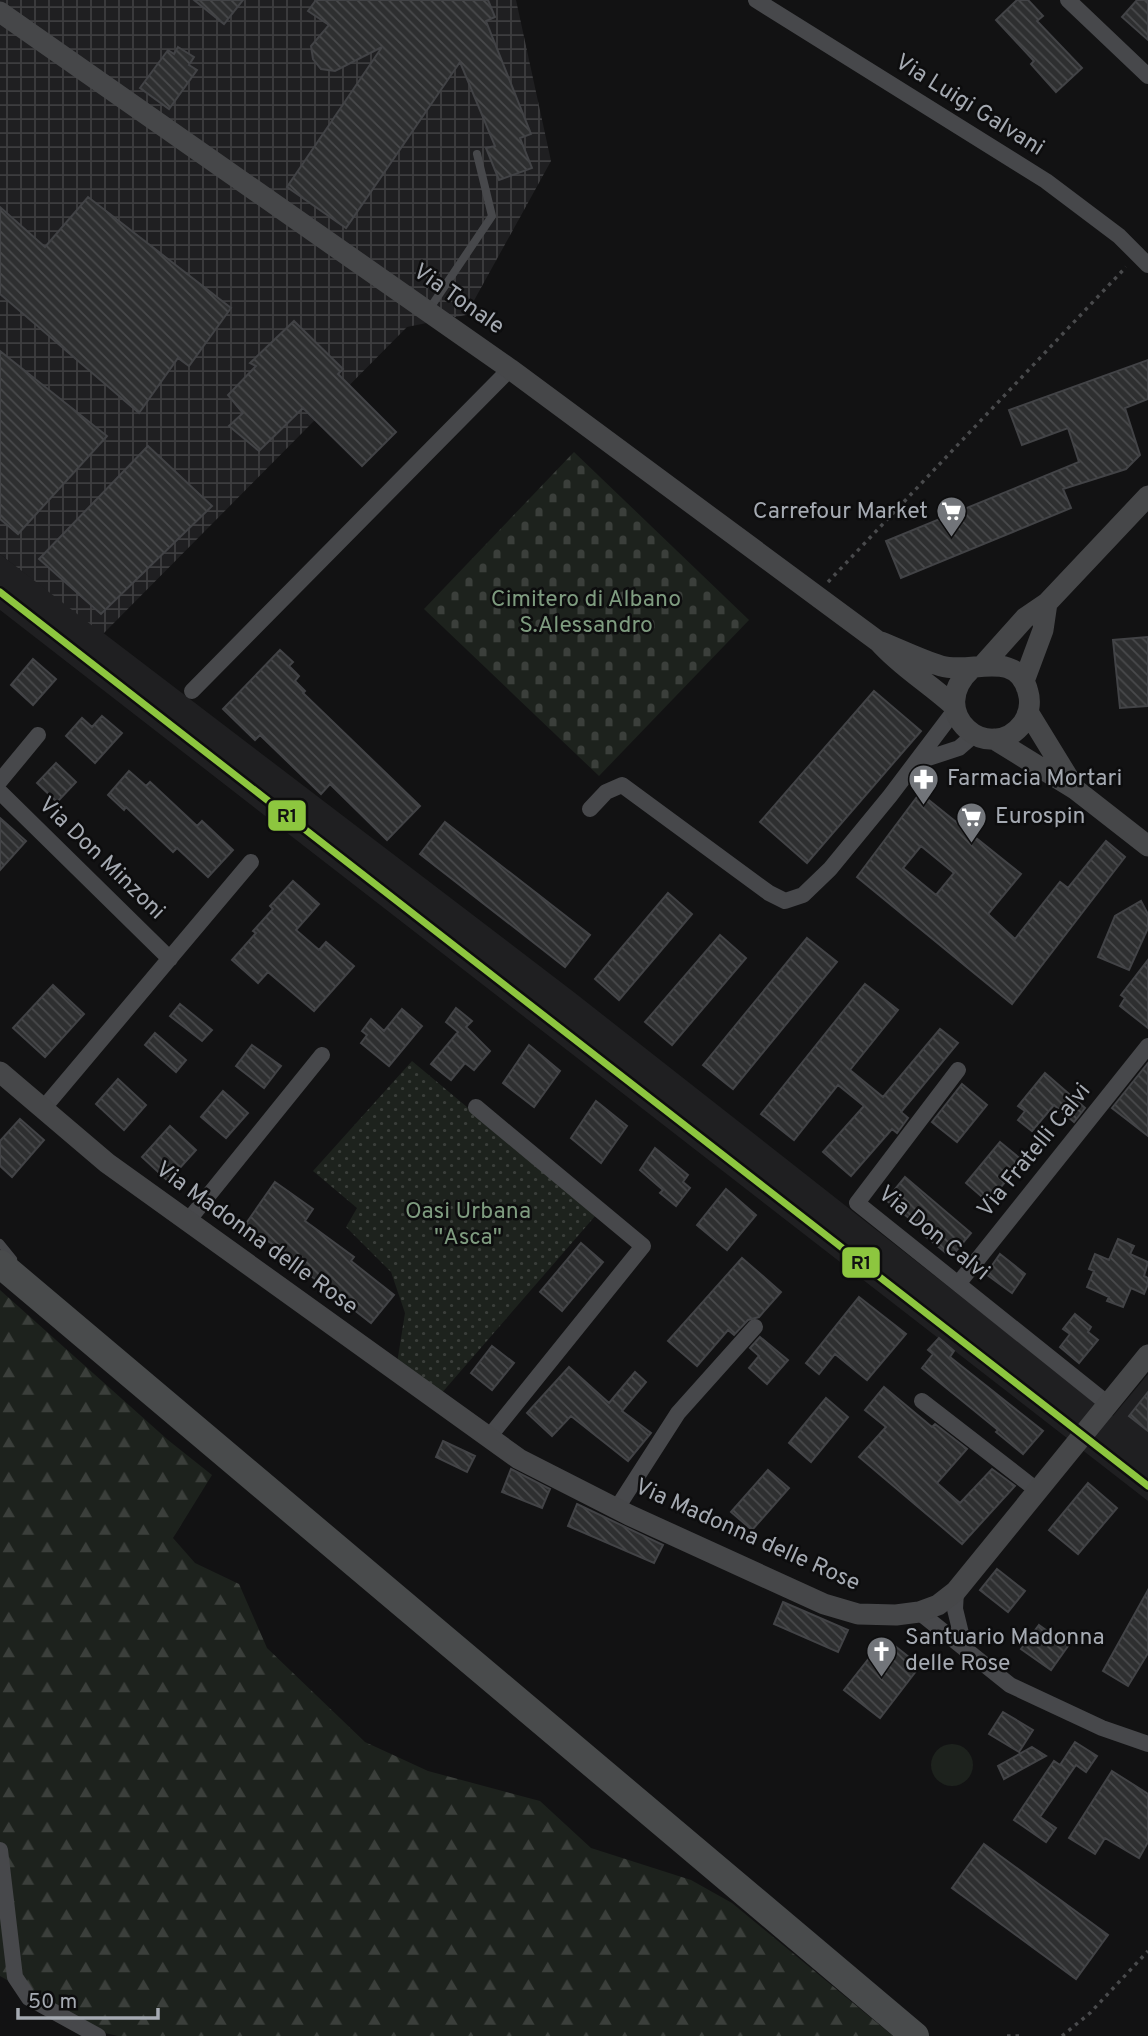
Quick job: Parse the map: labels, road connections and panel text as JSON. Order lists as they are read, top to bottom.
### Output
{
  "streets": {
    "main road": ["Via Tonale", "Via Madonna delle Rose"],
    "street": [
      "Via Luigi Galvani",
      "Via Don Minzoni",
      "Via Fratelli Calvi",
      "Via Don Calvi"
    ]
  },
  "crossings": [
    ["Via Don Minzoni", "Via Madonna delle Rose"],
    ["Via Fratelli Calvi", "Via Don Calvi"]
  ],
  "parks": ["Cimitero di Albano S.Alessandro", "Oasi Urbana \"Asca\""],
  "places": {
    "supermarket": ["Carrefour Market", "Eurospin"],
    "pharmacy": ["Farmacia Mortari"],
    "church": ["Santuario Madonna delle Rose"]
  },
  "lines": ["transit line R1"],
  "scale_bar": "50 m"
}
